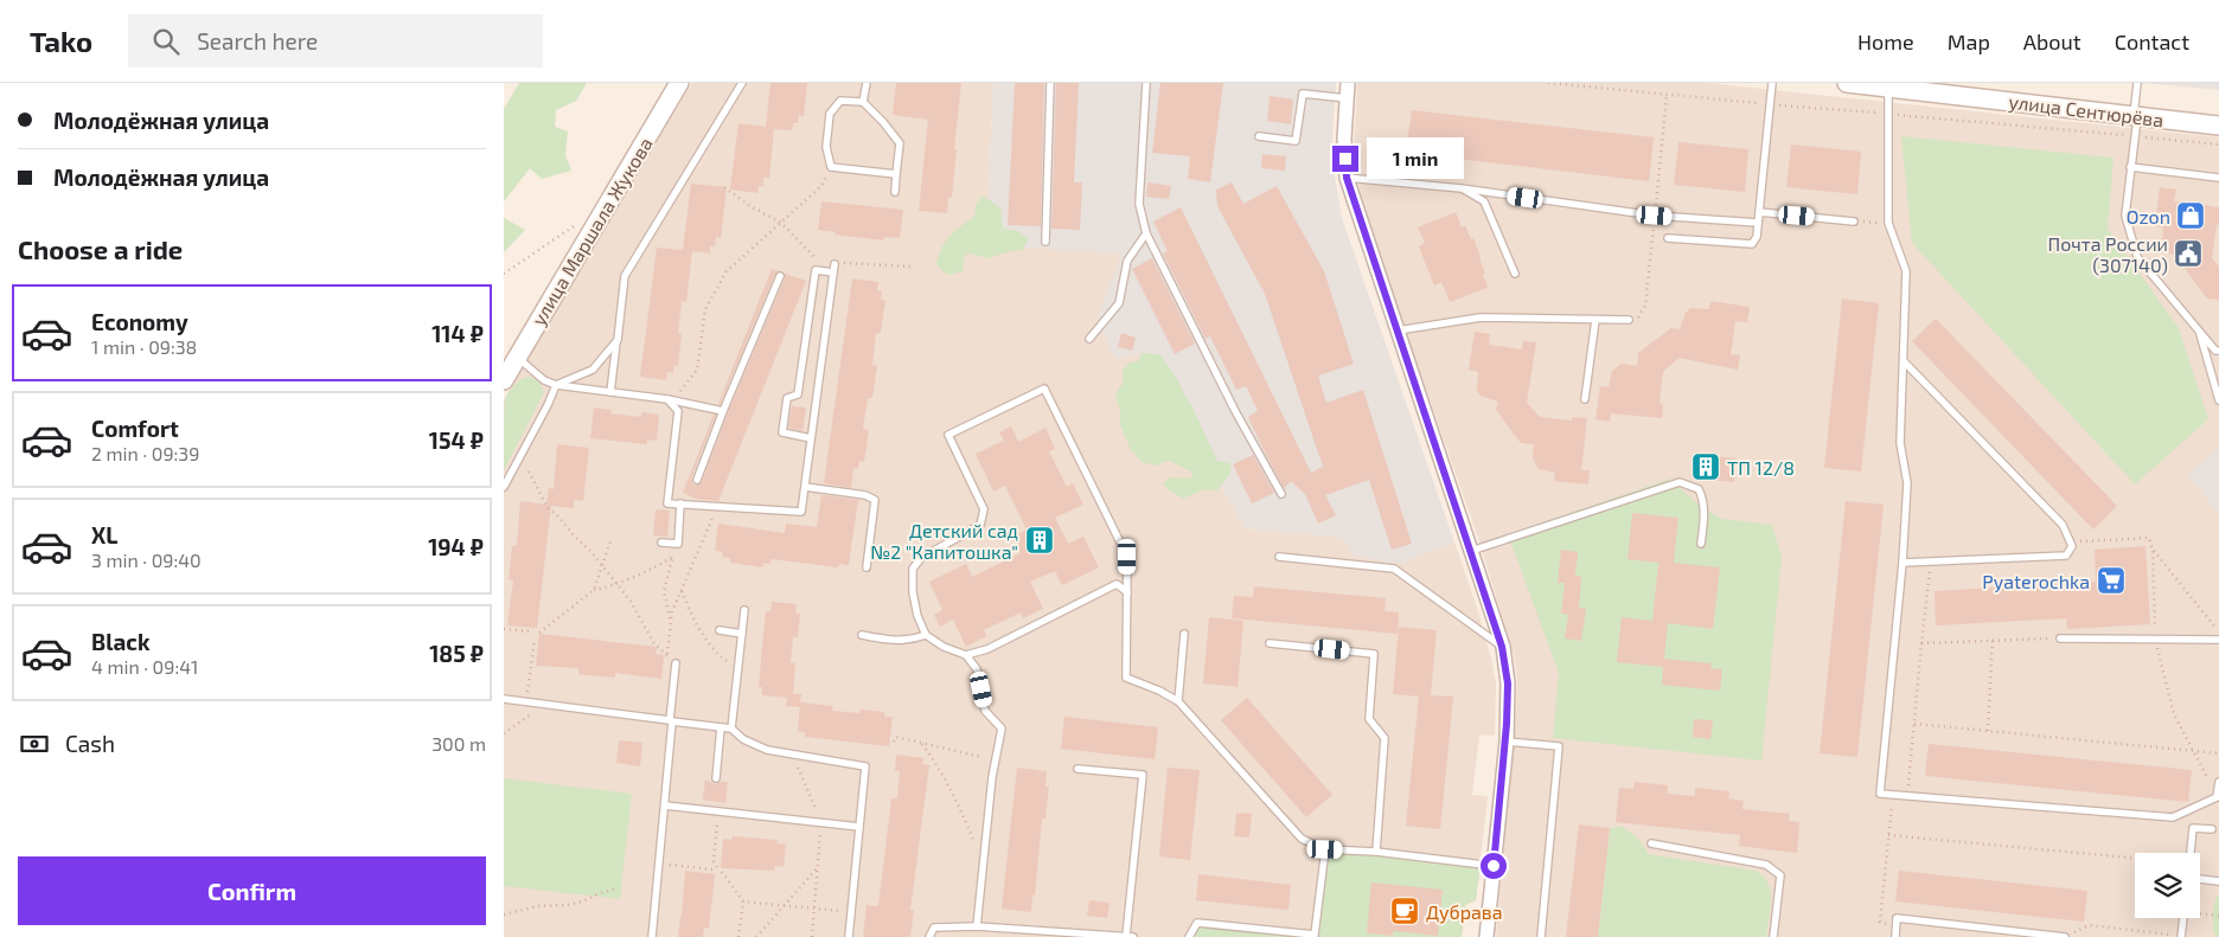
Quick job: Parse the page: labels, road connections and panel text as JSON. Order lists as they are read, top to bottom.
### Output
{
  "streets": {
    "main road": ["улица Сентюрёва", "улица Маршала Жукова"]
  },
  "places": {
    "shop": ["Ozon"],
    "public building": ["Почта России (307140)"],
    "building": ["ТП 12/8", "Детский сад №2 \"Капитошка\""],
    "supermarket": ["Pyaterochka"],
    "cafe": ["Дубрава"]
  },
  "page": {
    "header": "Tako",
    "search": "Search here",
    "nav": [
      "Home",
      "Map",
      "About",
      "Contact"
    ],
    "banner": ["Молодёжная улица", "Молодёжная улица"],
    "bubble": "1 min",
    "heading": "Choose a ride",
    "list": [
      {
        "name": "Economy",
        "note": "1 min · 09:38",
        "value": "114 ₽"
      },
      {
        "name": "Comfort",
        "note": "2 min · 09:39",
        "value": "154 ₽"
      },
      {
        "name": "XL",
        "note": "3 min · 09:40",
        "value": "194 ₽"
      },
      {
        "name": "Black",
        "note": "4 min · 09:41",
        "value": "185 ₽"
      }
    ],
    "pay": ["Cash", "300 m"],
    "buttons": "Confirm"
  }
}
